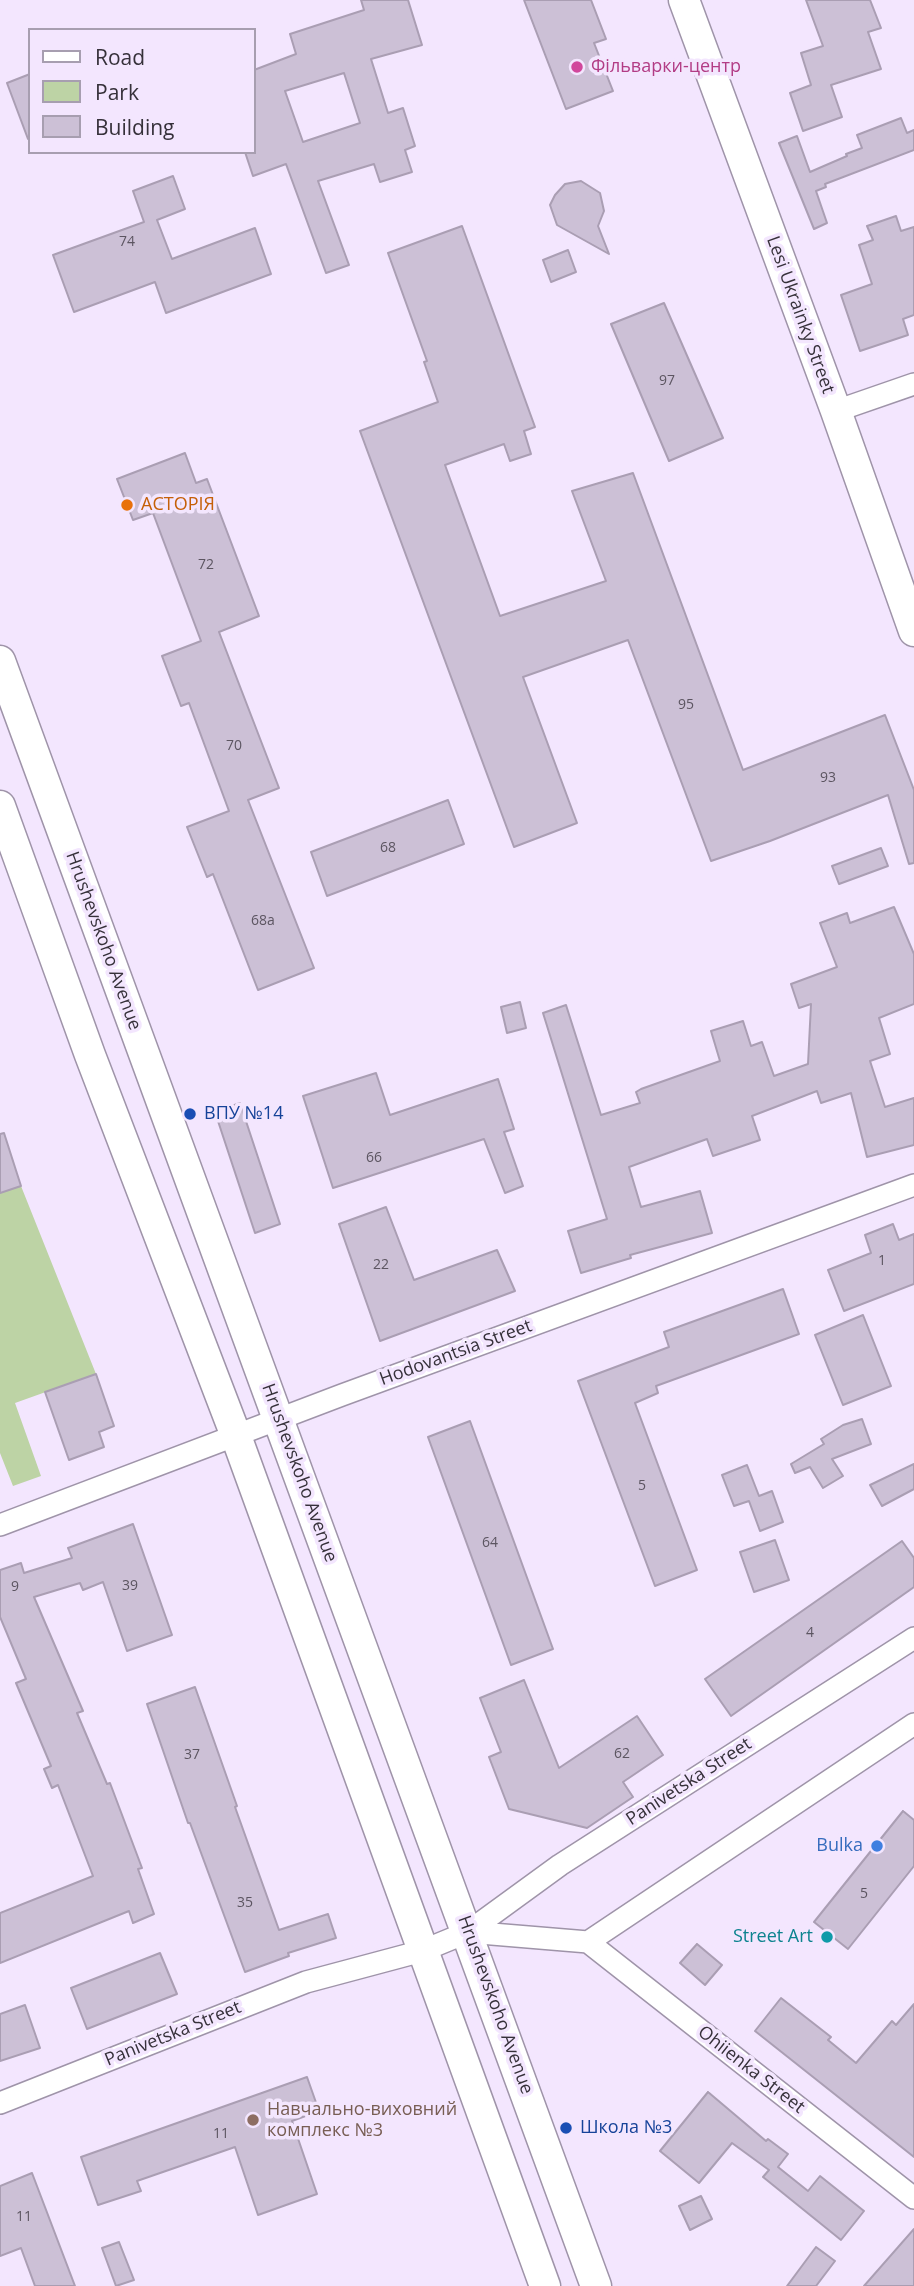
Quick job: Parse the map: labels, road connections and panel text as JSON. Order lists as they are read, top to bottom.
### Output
{
  "streets": {
    "main road": ["Lesi Ukrainky Street", "Hrushevskoho Avenue"],
    "street": ["Hodovantsia Street", "Panivetska Street", "Ohiienka Street"]
  },
  "crossings": [
    ["Hrushevskoho Avenue", "Hodovantsia Street"],
    ["Hrushevskoho Avenue", "Panivetska Street"],
    ["Panivetska Street", "Ohiienka Street"]
  ],
  "places": [
    "Фільварки-центр",
    "АСТОРІЯ",
    "ВПУ №14",
    "Bulka",
    "Street Art",
    "Навчально-виховний комплекс №3",
    "Школа №3"
  ],
  "house_numbers": [
    "74",
    "97",
    "72",
    "95",
    "70",
    "93",
    "68",
    "68а",
    "66",
    "1",
    "22",
    "5",
    "64",
    "39",
    "9",
    "4",
    "62",
    "37",
    "5",
    "35",
    "11",
    "11"
  ],
  "legend": ["Road", "Park", "Building"]
}
